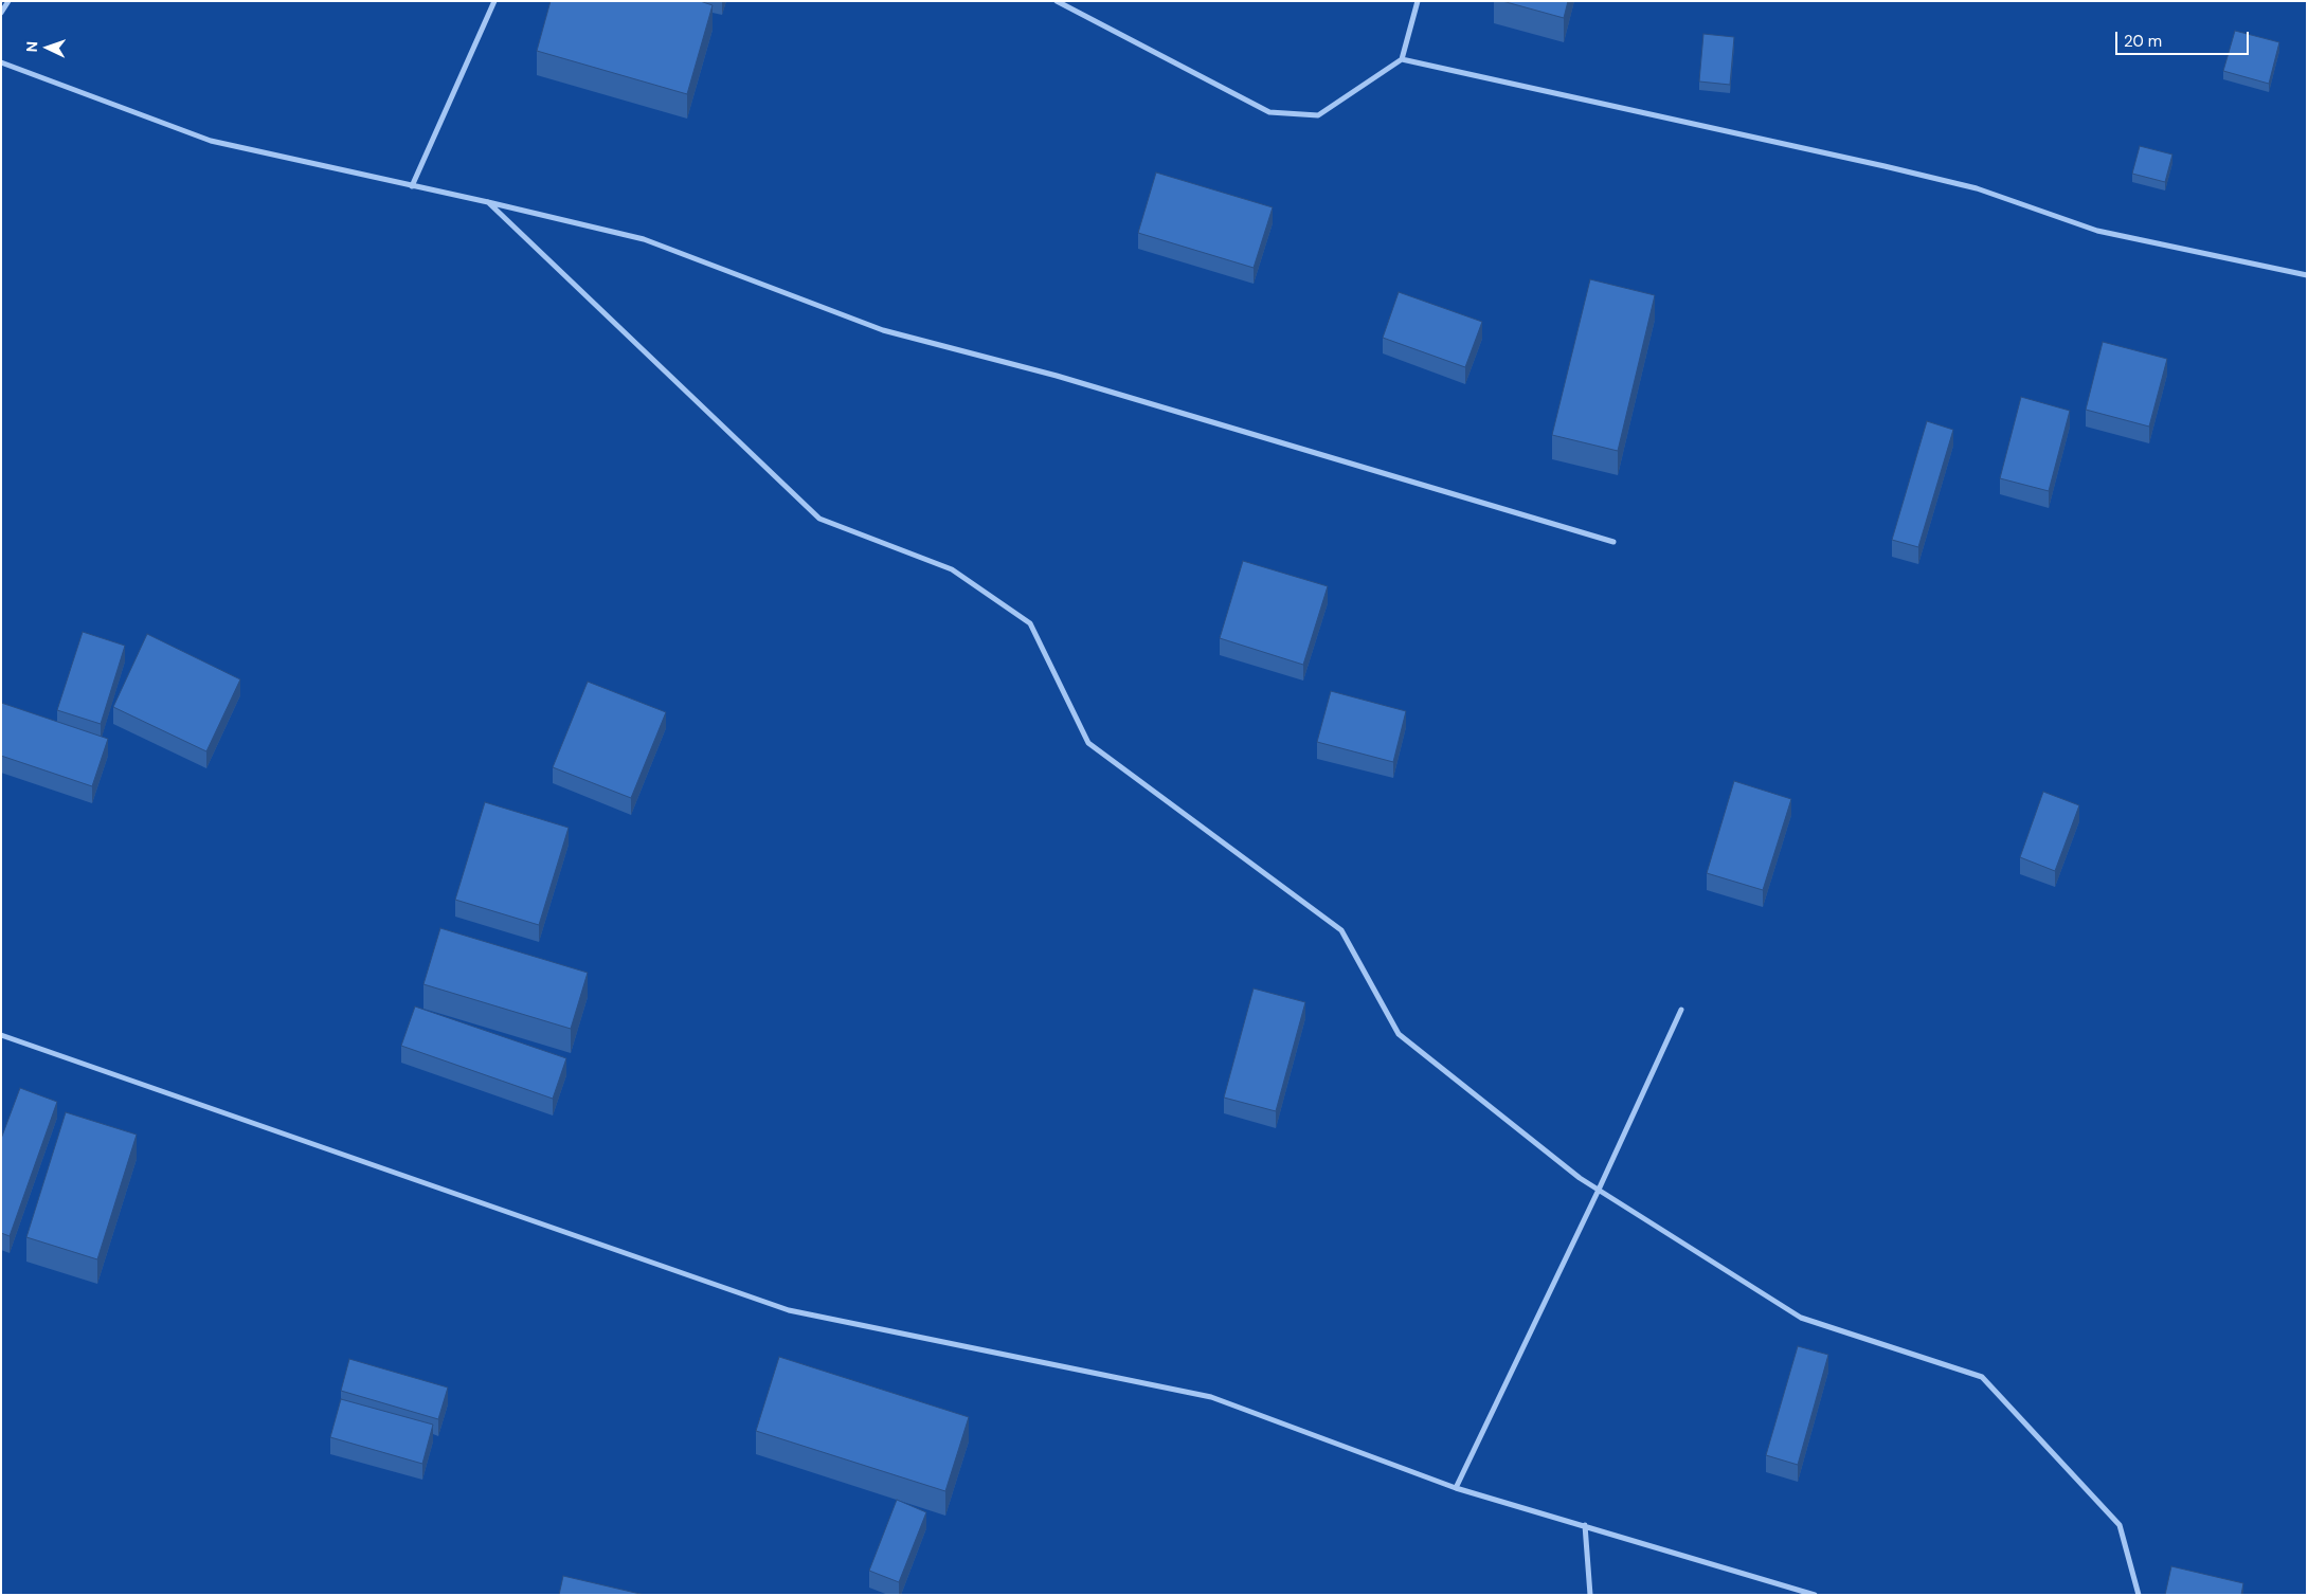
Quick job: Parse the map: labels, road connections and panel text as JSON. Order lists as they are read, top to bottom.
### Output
{
  "scale_bar": "20 m",
  "north": "left"
}
